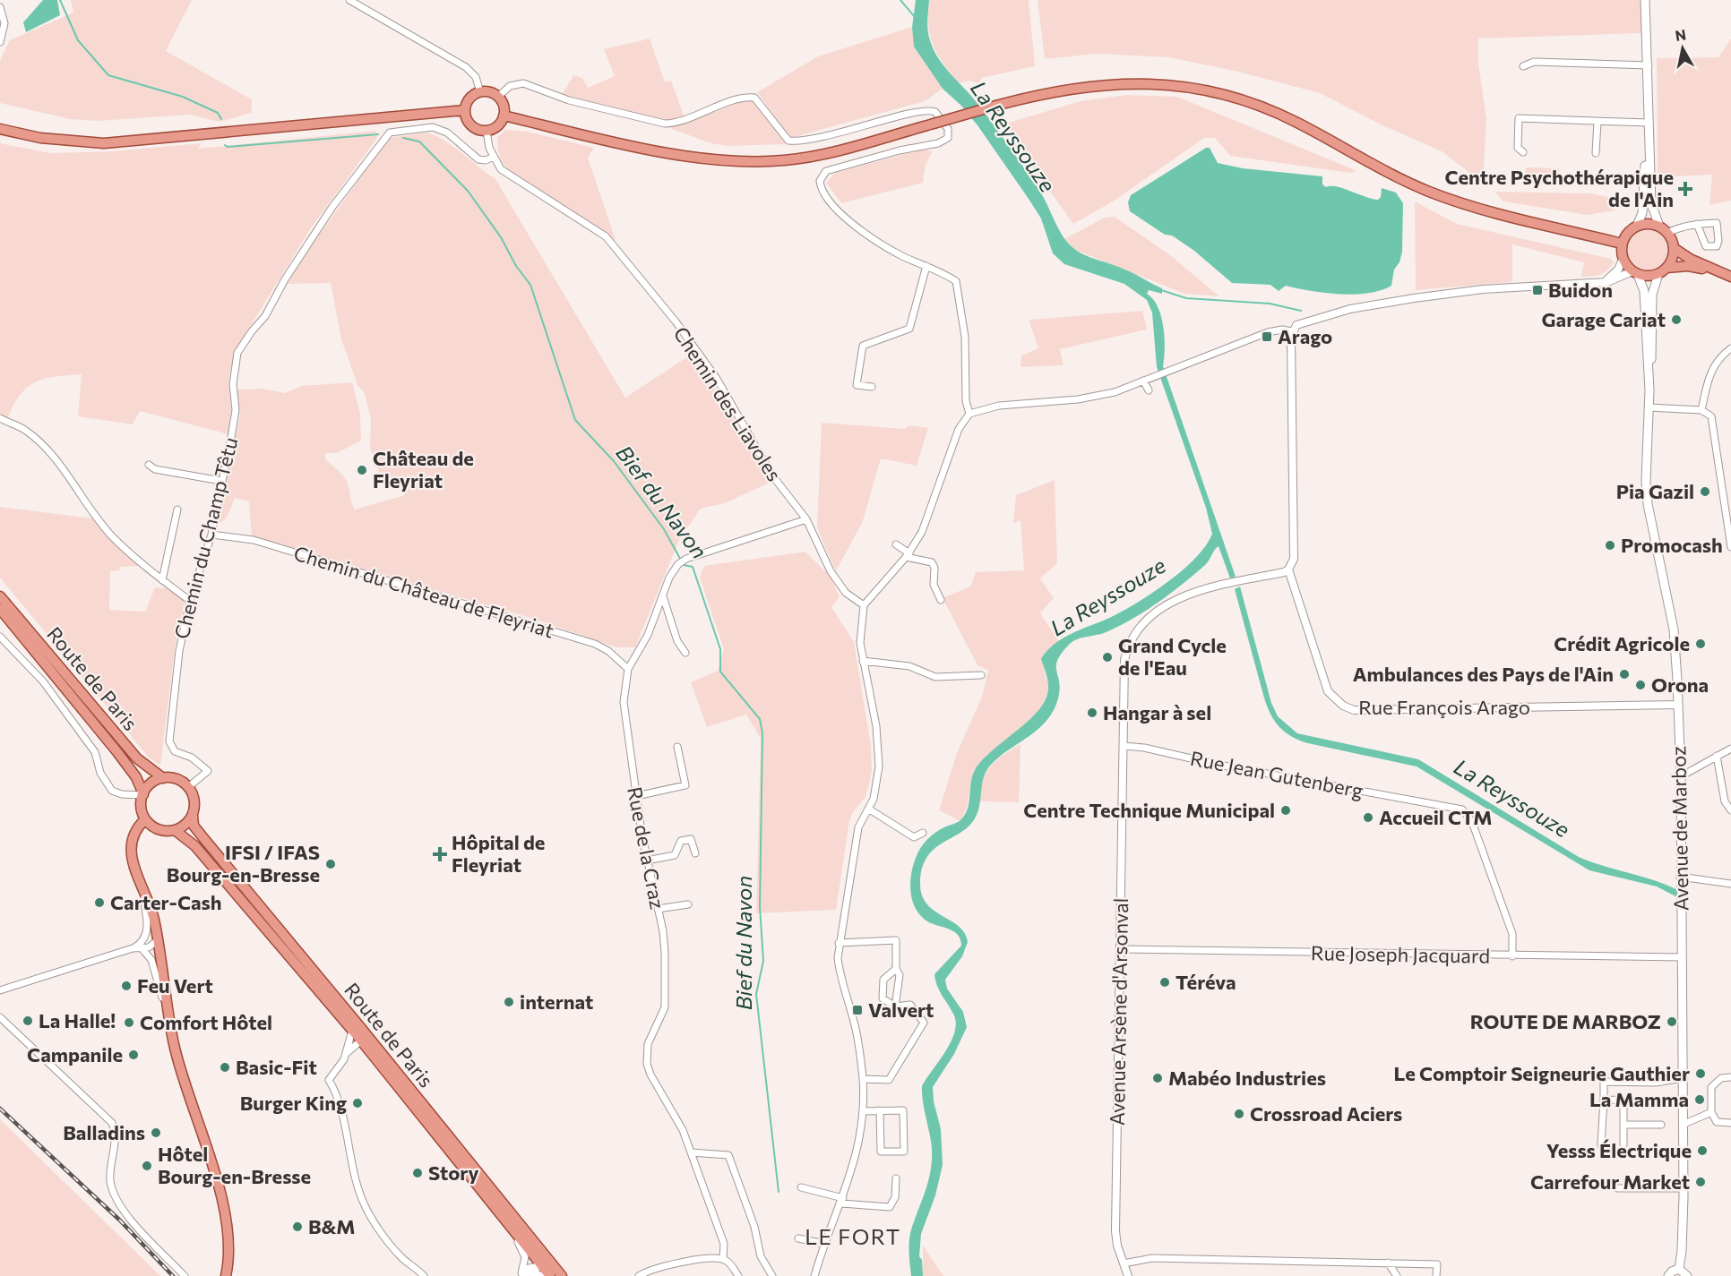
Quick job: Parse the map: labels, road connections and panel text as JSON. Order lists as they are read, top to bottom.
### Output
{
  "streets": {
    "main road": ["Route de Paris", "Avenue de Marboz"],
    "street": [
      "Chemin des Liavoles",
      "Chemin du Champ Têtu",
      "Chemin du Château de Fleyriat",
      "Rue François Arago",
      "Rue Jean Gutenberg",
      "Rue de la Craz",
      "Rue Joseph Jacquard",
      "Avenue Arsène d'Arsonval"
    ]
  },
  "crossings": [
    ["Chemin des Liavoles", "Chemin du Champ Têtu"],
    ["Chemin des Liavoles", "Rue de la Craz"],
    ["Chemin du Champ Têtu", "Chemin du Château de Fleyriat"],
    ["Chemin du Champ Têtu", "Route de Paris"],
    ["Chemin du Château de Fleyriat", "Rue de la Craz"],
    ["Rue François Arago", "Avenue de Marboz"],
    ["Rue François Arago", "Avenue Arsène d'Arsonval"],
    ["Rue Jean Gutenberg", "Rue Joseph Jacquard"],
    ["Rue Jean Gutenberg", "Avenue Arsène d'Arsonval"],
    ["Avenue de Marboz", "Rue Joseph Jacquard"],
    ["Rue Joseph Jacquard", "Avenue Arsène d'Arsonval"]
  ],
  "districts": ["LE FORT"],
  "water": ["La Reyssouze", "Bief du Navon"],
  "places": {
    "health": ["Centre Psychothérapique de l'Ain", "Hôpital de Fleyriat"],
    "transit": ["Buidon", "Arago", "Valvert"],
    "other": [
      "Garage Cariat",
      "Château de Fleyriat",
      "Pia Gazil",
      "Promocash",
      "Crédit Agricole",
      "Grand Cycle de l'Eau",
      "Ambulances des Pays de l'Ain",
      "Orona",
      "Hangar à sel",
      "Centre Technique Municipal",
      "Accueil CTM",
      "IFSI / IFAS Bourg-en-Bresse",
      "Carter-Cash",
      "Téréva",
      "Feu Vert",
      "internat",
      "La Halle!",
      "ROUTE DE MARBOZ",
      "Comfort Hôtel",
      "Campanile",
      "Basic-Fit",
      "Le Comptoir Seigneurie Gauthier",
      "Mabéo Industries",
      "La Mamma",
      "Burger King",
      "Crossroad Aciers",
      "Balladins",
      "Yesss Électrique",
      "Hôtel Bourg-en-Bresse",
      "Story",
      "Carrefour Market",
      "B&M"
    ]
  },
  "north": "top"
}
